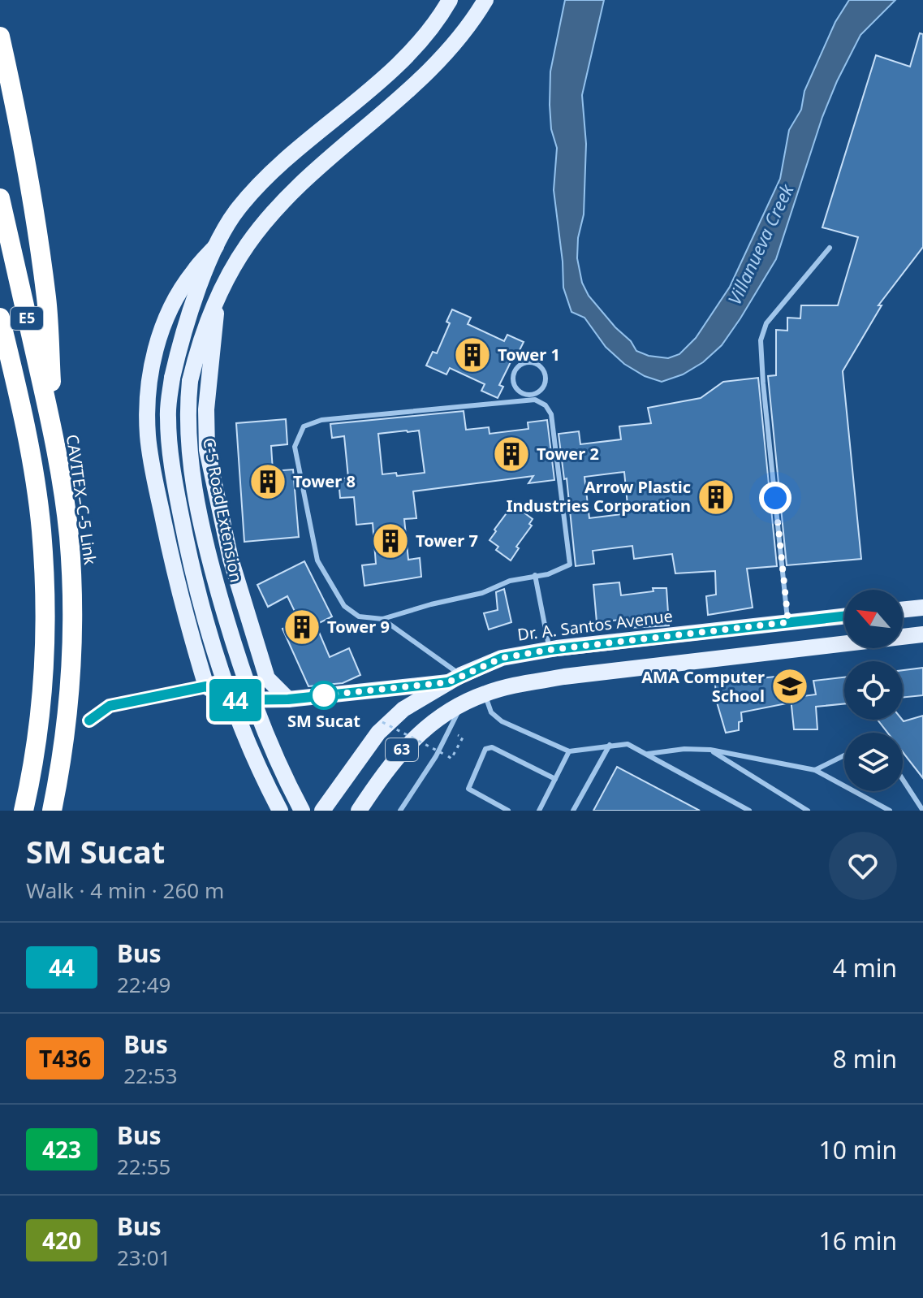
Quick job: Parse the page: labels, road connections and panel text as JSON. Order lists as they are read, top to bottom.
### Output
{
  "streets": {
    "highway": ["E5", "CAVITEX–C-5 Link"],
    "main road": ["C-5 Road Extension", "Dr. A. Santos Avenue", "63"]
  },
  "water": ["Villanueva Creek"],
  "places": {
    "building": [
      "Tower 1",
      "Tower 2",
      "Tower 8",
      "Arrow Plastic Industries Corporation",
      "Tower 7",
      "Tower 9"
    ],
    "school or university": ["AMA Computer School"],
    "other": ["SM Sucat"]
  },
  "lines": ["bus line 44"],
  "north": "top left",
  "page": {
    "on_map": "44",
    "heading": ["SM Sucat", "Walk · 4 min · 260 m"],
    "list": [
      {
        "mark": "44",
        "name": "Bus",
        "note": "22:49",
        "value": "4 min"
      },
      {
        "mark": "T436",
        "name": "Bus",
        "note": "22:53",
        "value": "8 min"
      },
      {
        "mark": "423",
        "name": "Bus",
        "note": "22:55",
        "value": "10 min"
      },
      {
        "mark": "420",
        "name": "Bus",
        "note": "23:01",
        "value": "16 min"
      }
    ]
  }
}
